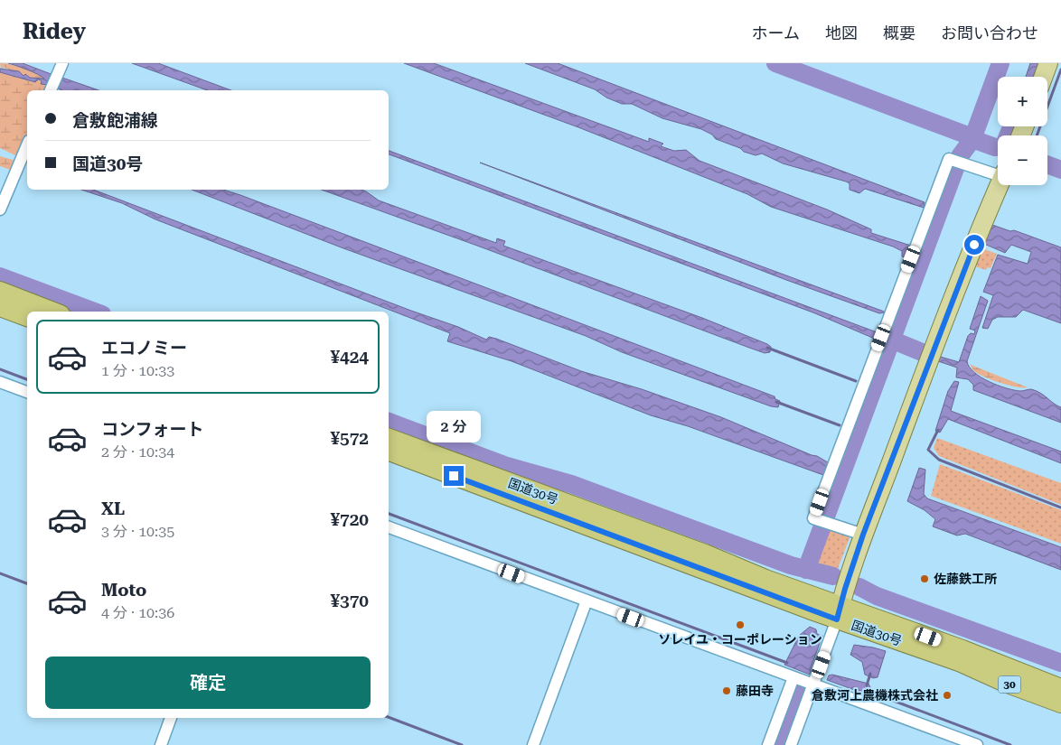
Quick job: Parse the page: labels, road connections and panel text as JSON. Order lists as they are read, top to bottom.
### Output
{
  "streets": {
    "highway": ["国道30号", "30"]
  },
  "places": [
    "佐藤鉄工所",
    "ソレイユ・コーポレーション",
    "藤田寺",
    "倉敷河上農機株式会社"
  ],
  "page": {
    "header": "Ridey",
    "nav": [
      "ホーム",
      "地図",
      "概要",
      "お問い合わせ"
    ],
    "map_buttons": ["+", "−"],
    "banner": ["倉敷飽浦線", "国道30号"],
    "list": [
      {
        "name": "エコノミー",
        "note": "1 分 · 10:33",
        "value": "¥424"
      },
      {
        "name": "コンフォート",
        "note": "2 分 · 10:34",
        "value": "¥572"
      },
      {
        "name": "XL",
        "note": "3 分 · 10:35",
        "value": "¥720"
      },
      {
        "name": "Moto",
        "note": "4 分 · 10:36",
        "value": "¥370"
      }
    ],
    "bubble": "2 分",
    "buttons": "確定"
  }
}
